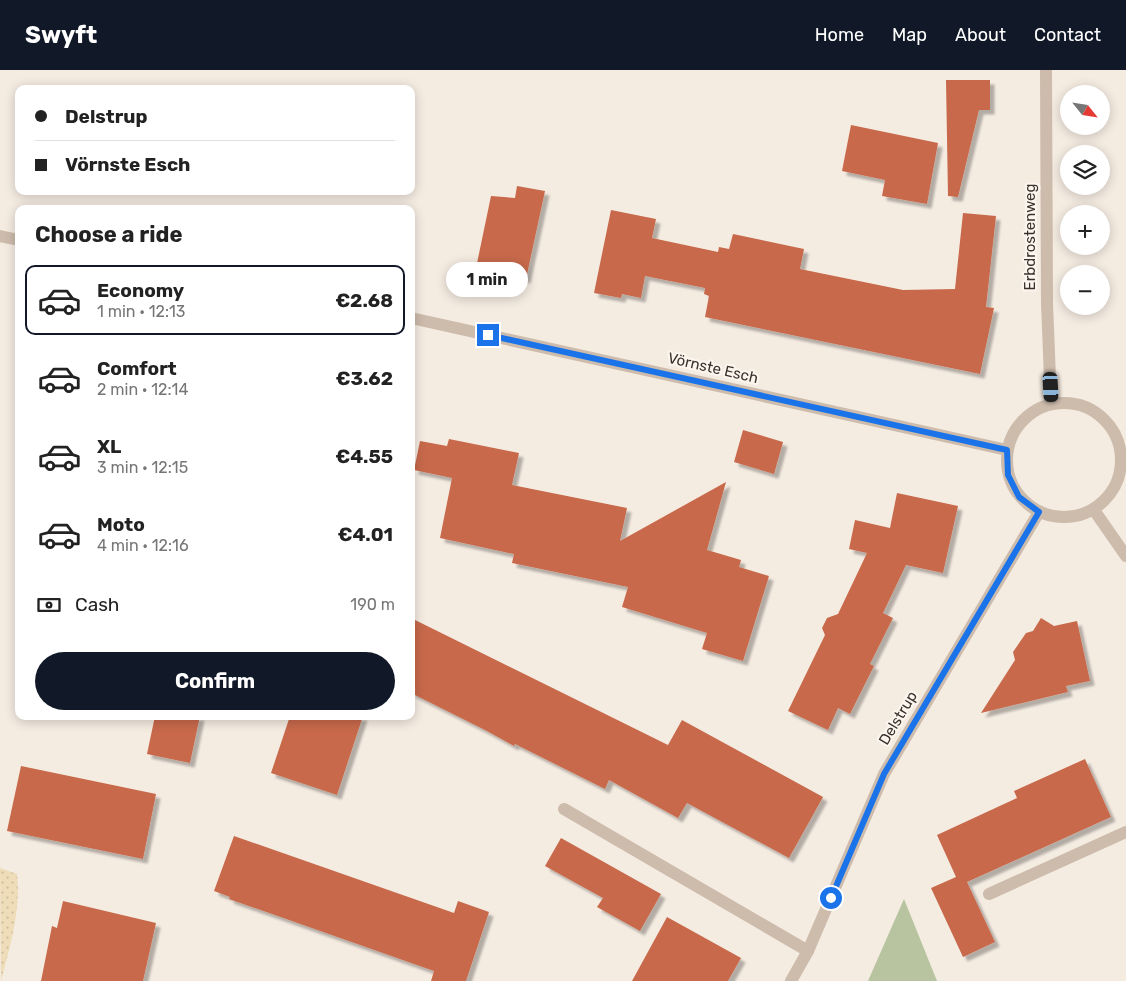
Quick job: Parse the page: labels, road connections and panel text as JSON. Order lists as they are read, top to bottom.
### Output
{
  "streets": {
    "street": ["Erbdrostenweg", "Vörnste Esch", "Delstrup"]
  },
  "crossings": [
    ["Erbdrostenweg", "Vörnste Esch"],
    ["Erbdrostenweg", "Delstrup"],
    ["Vörnste Esch", "Delstrup"]
  ],
  "north": "bottom right",
  "page": {
    "header": "Swyft",
    "nav": [
      "Home",
      "Map",
      "About",
      "Contact"
    ],
    "map_buttons": ["+", "−"],
    "banner": ["Delstrup", "Vörnste Esch"],
    "heading": "Choose a ride",
    "bubble": "1 min",
    "list": [
      {
        "name": "Economy",
        "note": "1 min · 12:13",
        "value": "€2.68"
      },
      {
        "name": "Comfort",
        "note": "2 min · 12:14",
        "value": "€3.62"
      },
      {
        "name": "XL",
        "note": "3 min · 12:15",
        "value": "€4.55"
      },
      {
        "name": "Moto",
        "note": "4 min · 12:16",
        "value": "€4.01"
      }
    ],
    "pay": ["Cash", "190 m"],
    "buttons": "Confirm"
  }
}
